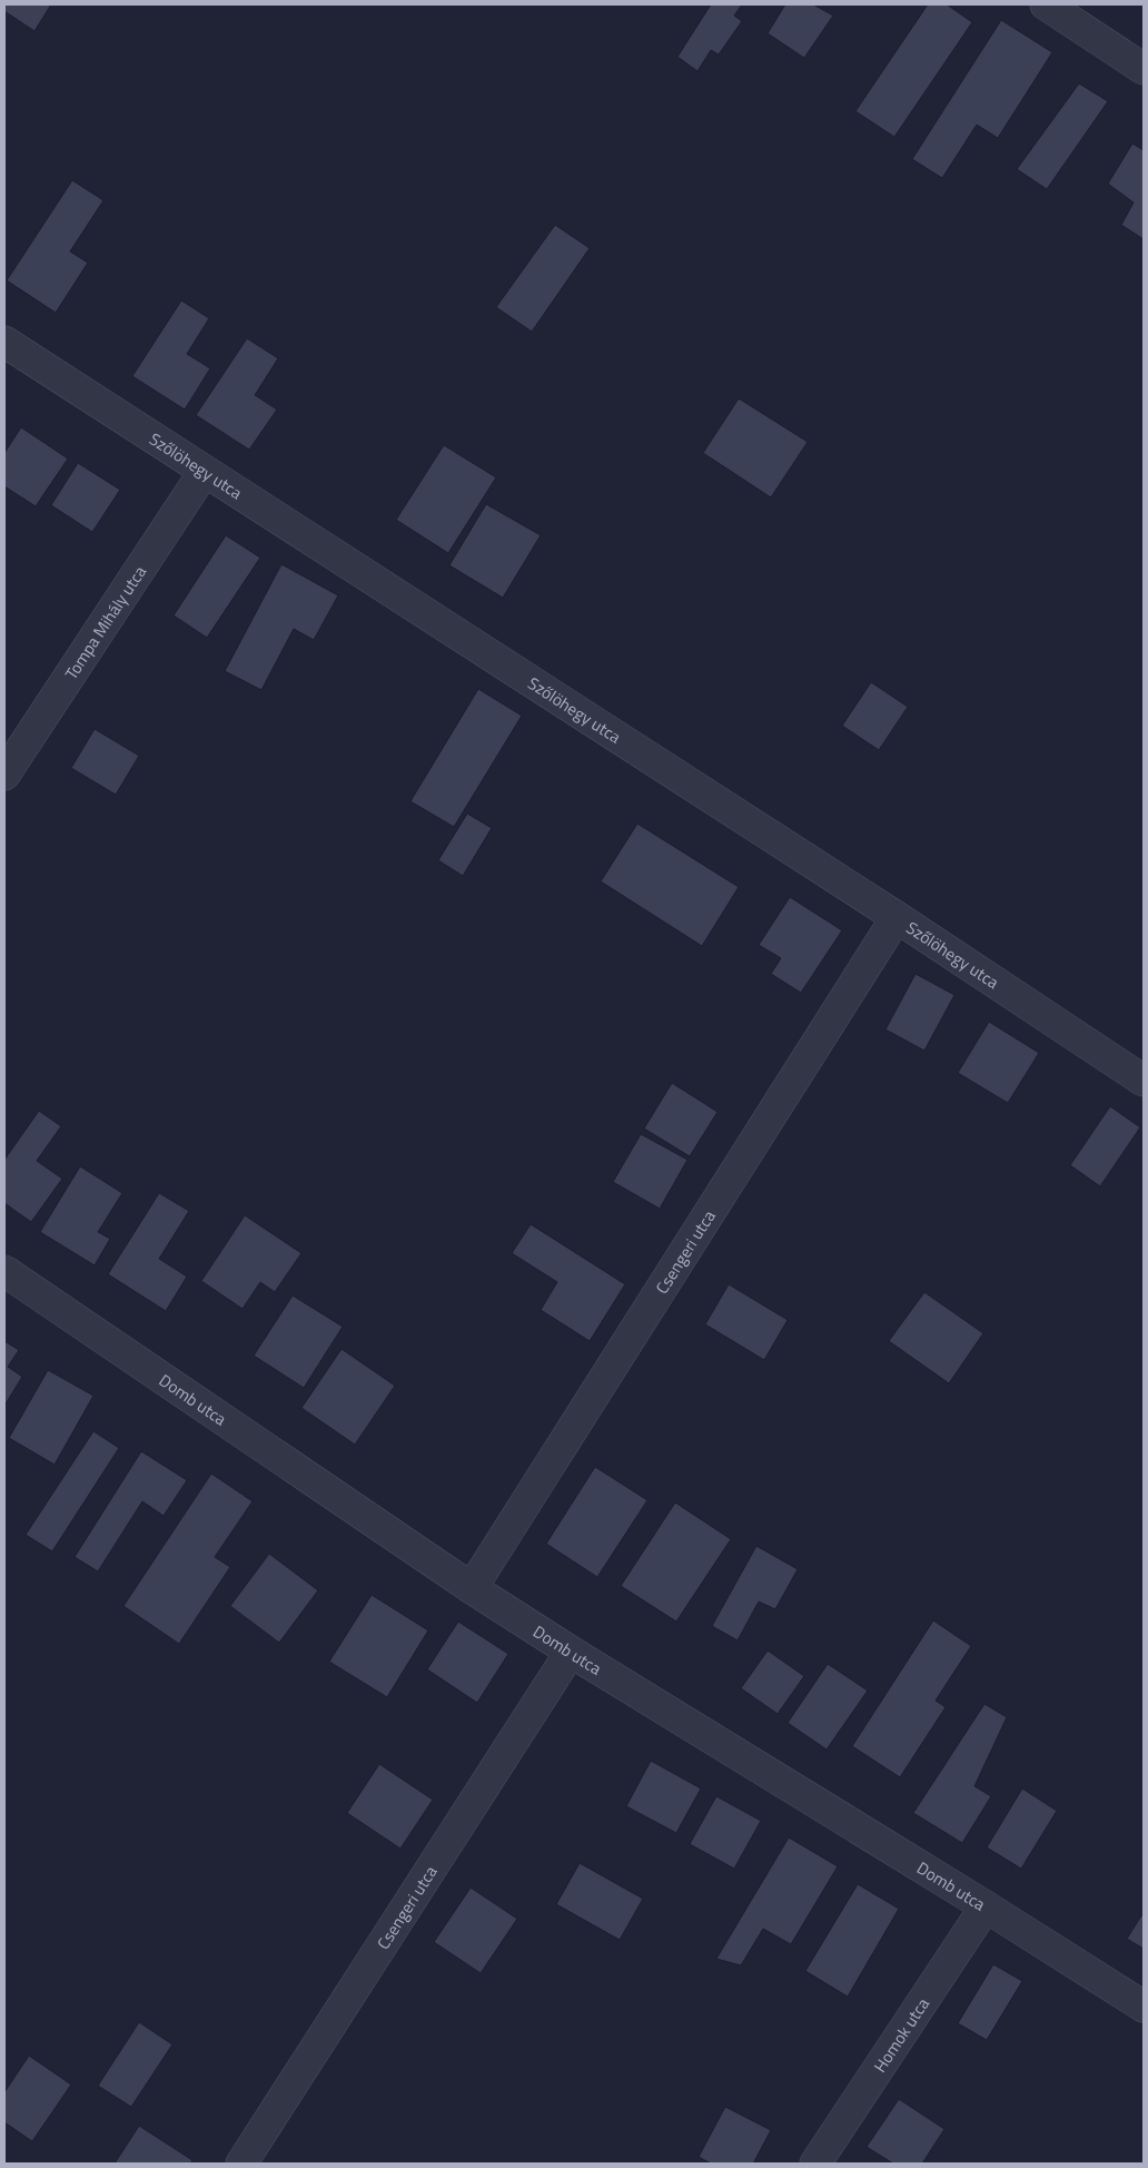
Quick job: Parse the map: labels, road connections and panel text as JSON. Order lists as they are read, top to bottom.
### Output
{
  "streets": {
    "street": [
      "Szőlöhegy utca",
      "Tompa Mihály utca",
      "Csengeri utca",
      "Domb utca",
      "Homok utca"
    ]
  },
  "crossings": [
    ["Szőlöhegy utca", "Tompa Mihály utca"],
    ["Szőlöhegy utca", "Csengeri utca"],
    ["Csengeri utca", "Domb utca"],
    ["Domb utca", "Homok utca"]
  ]
}
